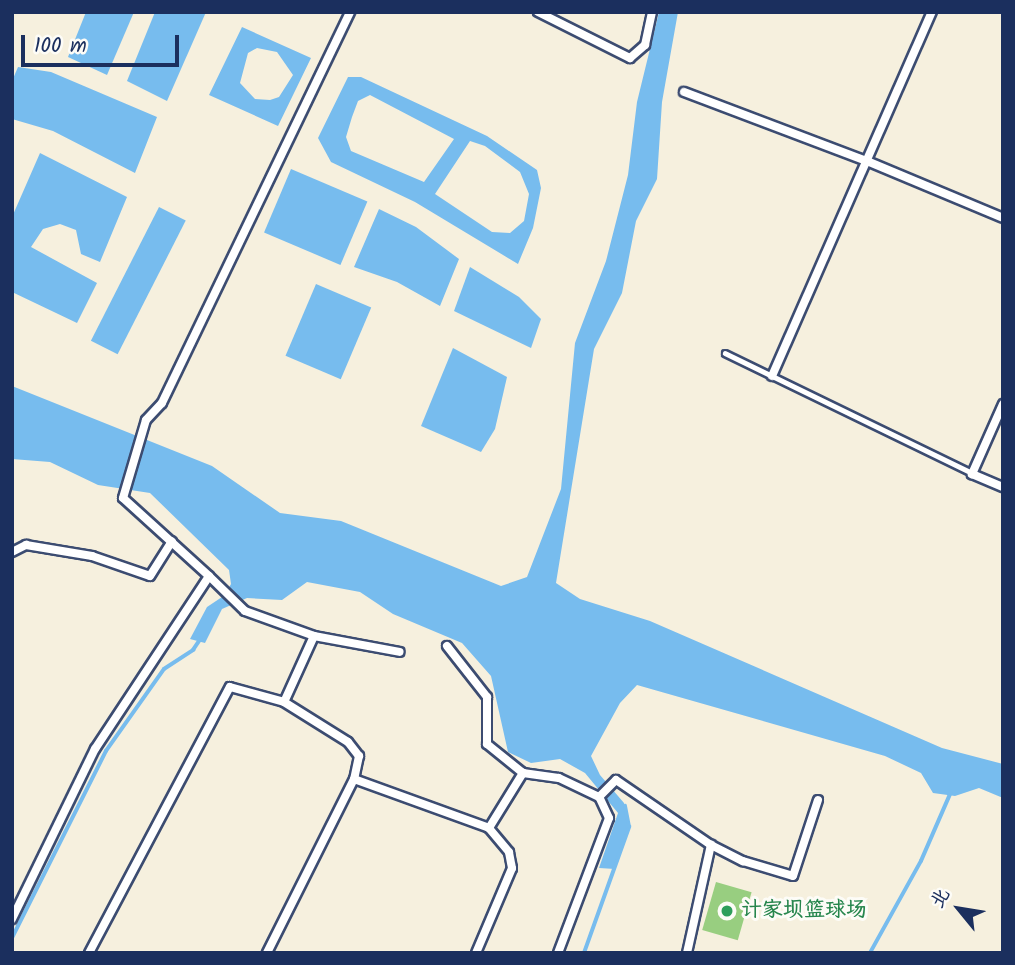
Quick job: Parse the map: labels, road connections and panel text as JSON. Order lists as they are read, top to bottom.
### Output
{
  "places": ["计家坝篮球场"],
  "scale_bar": "100 m",
  "north": "top left"
}
